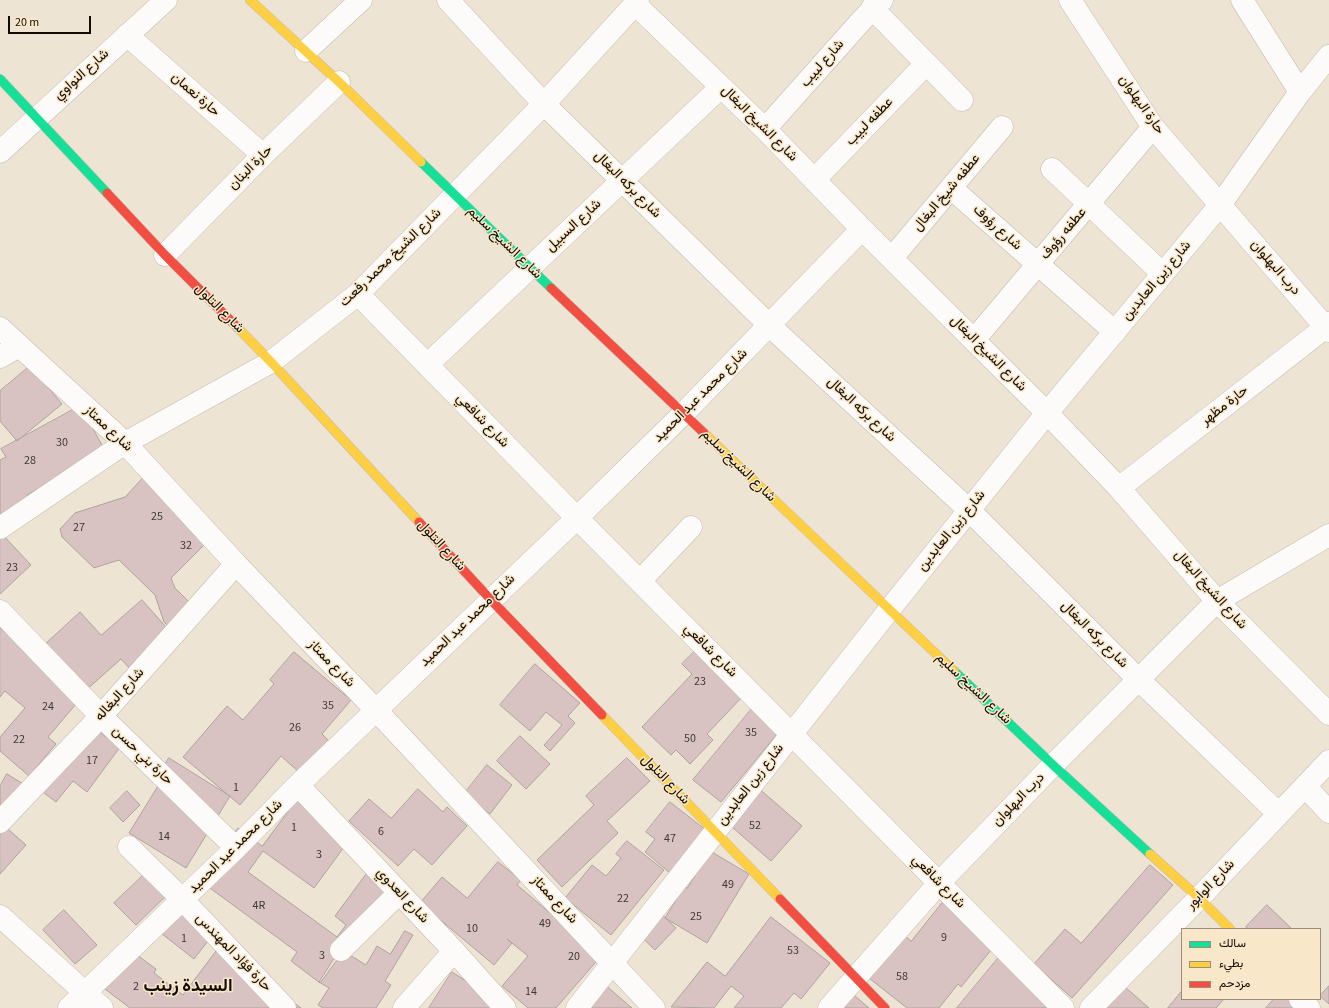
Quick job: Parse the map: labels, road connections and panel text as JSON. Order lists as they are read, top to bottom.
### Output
{
  "streets": {
    "street": [
      "شارع لبيب",
      "شارع النواوي",
      "حارة نعمان",
      "حارة البهلوان",
      "عطفه لبيب",
      "شارع الشيخ البغال",
      "حارة البنان",
      "شارع بركه البغال",
      "عطفه شيخ البغال",
      "شارع السبيل",
      "شارع رؤوف",
      "عطفه رؤوف",
      "شارع الشيخ سليم",
      "شارع الشيخ محمد رفعت",
      "درب البهلوان",
      "شارع زين العابدين",
      "شارع التلول",
      "شارع محمد عبد الحميد",
      "حارة مظهر",
      "شارع شافعي",
      "شارع ممتاز",
      "شارع البغاله",
      "حارة بني حسن",
      "شارع الوابور",
      "شارع العدوي",
      "حارة فؤاد المهندس"
    ]
  },
  "crossings": [
    ["شارع لبيب", "شارع الشيخ البغال"],
    ["شارع النواوي", "حارة نعمان"],
    ["شارع النواوي", "شارع التلول"],
    ["حارة نعمان", "حارة البنان"],
    ["حارة البهلوان", "عطفه رؤوف"],
    ["حارة البهلوان", "درب البهلوان"],
    ["حارة البهلوان", "شارع زين العابدين"],
    ["عطفه لبيب", "شارع الشيخ البغال"],
    ["شارع الشيخ البغال", "عطفه شيخ البغال"],
    ["شارع الشيخ البغال", "شارع السبيل"],
    ["شارع الشيخ البغال", "عطفه رؤوف"],
    ["شارع الشيخ البغال", "شارع الشيخ محمد رفعت"],
    ["شارع الشيخ البغال", "درب البهلوان"],
    ["شارع الشيخ البغال", "شارع زين العابدين"],
    ["شارع الشيخ البغال", "شارع محمد عبد الحميد"],
    ["شارع الشيخ البغال", "حارة مظهر"],
    ["حارة البنان", "شارع الشيخ سليم"],
    ["حارة البنان", "شارع التلول"],
    ["شارع بركه البغال", "شارع السبيل"],
    ["شارع بركه البغال", "شارع الشيخ محمد رفعت"],
    ["شارع بركه البغال", "درب البهلوان"],
    ["شارع بركه البغال", "شارع زين العابدين"],
    ["شارع بركه البغال", "شارع محمد عبد الحميد"],
    ["شارع بركه البغال", "شارع الوابور"],
    ["عطفه شيخ البغال", "شارع رؤوف"],
    ["شارع السبيل", "شارع الشيخ سليم"],
    ["شارع السبيل", "شارع شافعي"],
    ["شارع رؤوف", "عطفه رؤوف"],
    ["شارع رؤوف", "شارع زين العابدين"],
    ["شارع الشيخ سليم", "شارع الشيخ محمد رفعت"],
    ["شارع الشيخ سليم", "درب البهلوان"],
    ["شارع الشيخ سليم", "شارع زين العابدين"],
    ["شارع الشيخ سليم", "شارع محمد عبد الحميد"],
    ["شارع الشيخ سليم", "شارع الوابور"],
    ["شارع الشيخ محمد رفعت", "شارع التلول"],
    ["شارع الشيخ محمد رفعت", "شارع شافعي"],
    ["شارع الشيخ محمد رفعت", "شارع ممتاز"],
    ["درب البهلوان", "شارع زين العابدين"],
    ["درب البهلوان", "شارع التلول"],
    ["درب البهلوان", "حارة مظهر"],
    ["درب البهلوان", "شارع شافعي"],
    ["شارع زين العابدين", "شارع التلول"],
    ["شارع زين العابدين", "شارع شافعي"],
    ["شارع زين العابدين", "شارع ممتاز"],
    ["شارع التلول", "شارع محمد عبد الحميد"],
    ["شارع محمد عبد الحميد", "شارع شافعي"],
    ["شارع محمد عبد الحميد", "شارع ممتاز"],
    ["شارع محمد عبد الحميد", "حارة بني حسن"],
    ["شارع محمد عبد الحميد", "شارع العدوي"],
    ["شارع محمد عبد الحميد", "حارة فؤاد المهندس"],
    ["شارع ممتاز", "شارع البغاله"],
    ["شارع البغاله", "حارة بني حسن"]
  ],
  "districts": ["السيدة زينب"],
  "house_numbers": [
    "30",
    "28",
    "25",
    "27",
    "32",
    "23",
    "23",
    "35",
    "24",
    "26",
    "35",
    "50",
    "22",
    "17",
    "1",
    "52",
    "1",
    "6",
    "14",
    "47",
    "3",
    "49",
    "22",
    "4R",
    "25",
    "49",
    "10",
    "9",
    "1",
    "53",
    "3",
    "20",
    "58",
    "2",
    "14"
  ],
  "legend": ["سالك", "بطيء", "مزدحم"],
  "scale_bar": "20 m"
}
